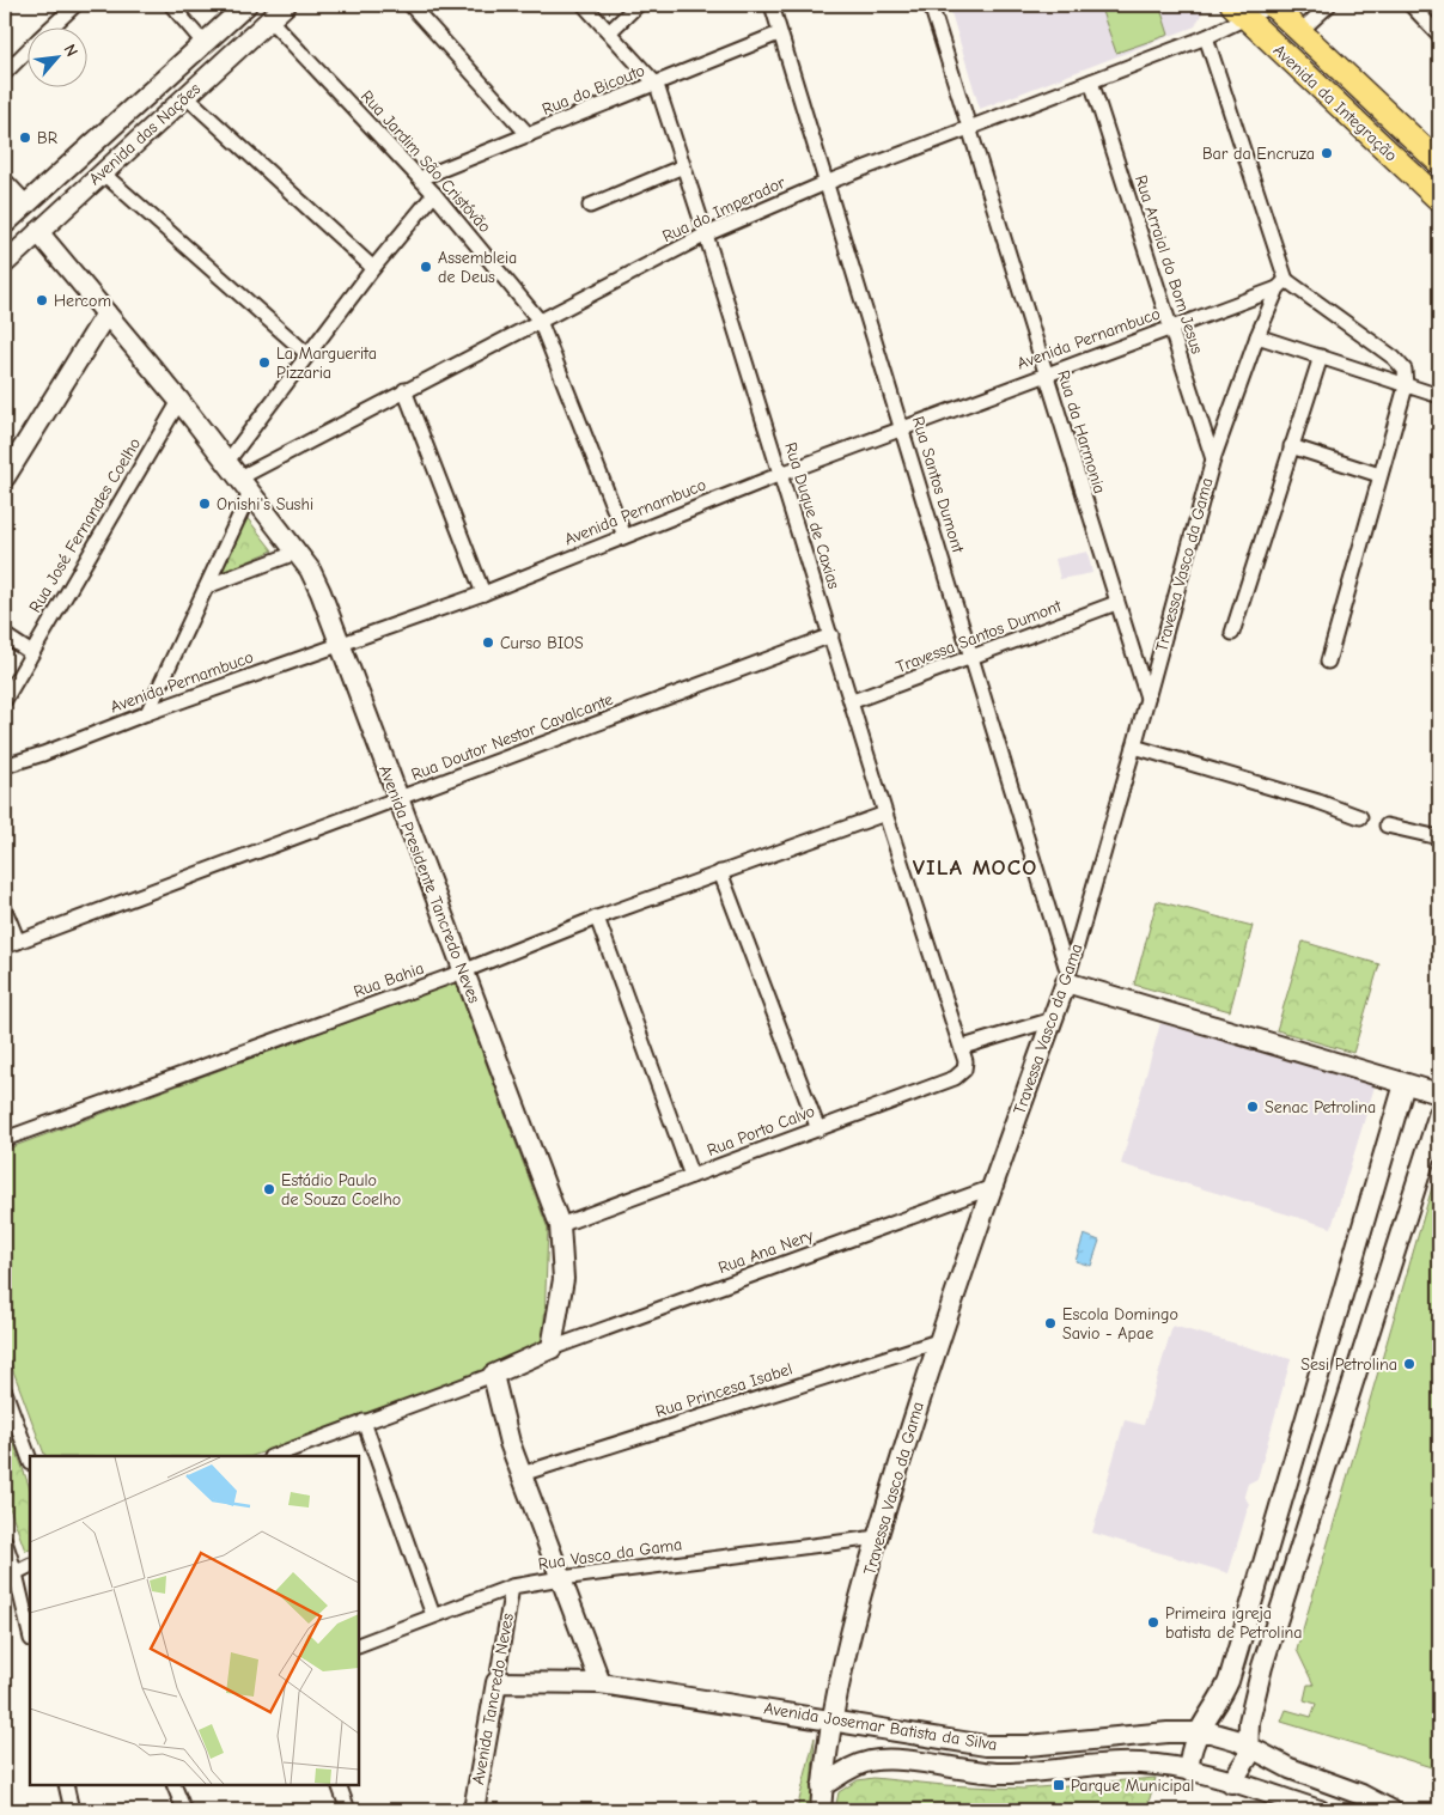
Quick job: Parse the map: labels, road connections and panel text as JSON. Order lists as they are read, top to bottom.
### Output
{
  "streets": {
    "main road": ["Avenida da Integração"],
    "street": [
      "Rua do Bicouto",
      "Avenida das Nações",
      "Rua Jardim São Cristóvão",
      "Rua do Imperador",
      "Rua Arraial do Bom Jesus",
      "Avenida Pernambuco",
      "Rua da Harmonia",
      "Rua Santos Dumont",
      "Rua Duque de Caxias",
      "Rua José Fernandes Coelho",
      "Travessa Vasco da Gama",
      "Travessa Santos Dumont",
      "Rua Doutor Nestor Cavalcante",
      "Avenida Presidente Tancredo Neves",
      "Rua Bahia",
      "Rua Porto Calvo",
      "Rua Ana Nery",
      "Rua Princesa Isabel",
      "Rua Vasco da Gama",
      "Avenida Tancredo Neves",
      "Avenida Josemar Batista da Silva"
    ]
  },
  "crossings": [
    ["Rua do Bicouto", "Rua Jardim São Cristóvão"],
    ["Rua do Bicouto", "Rua Santos Dumont"],
    ["Rua do Bicouto", "Rua Duque de Caxias"],
    ["Avenida da Integração", "Rua do Imperador"],
    ["Avenida das Nações", "Rua Jardim São Cristóvão"],
    ["Avenida das Nações", "Avenida Presidente Tancredo Neves"],
    ["Rua Jardim São Cristóvão", "Rua do Imperador"],
    ["Rua Jardim São Cristóvão", "Avenida Pernambuco"],
    ["Rua do Imperador", "Rua Arraial do Bom Jesus"],
    ["Rua do Imperador", "Rua da Harmonia"],
    ["Rua do Imperador", "Rua Santos Dumont"],
    ["Rua do Imperador", "Rua Duque de Caxias"],
    ["Rua do Imperador", "Avenida Presidente Tancredo Neves"],
    ["Rua Arraial do Bom Jesus", "Avenida Pernambuco"],
    ["Rua Arraial do Bom Jesus", "Travessa Vasco da Gama"],
    ["Avenida Pernambuco", "Rua da Harmonia"],
    ["Avenida Pernambuco", "Rua Santos Dumont"],
    ["Avenida Pernambuco", "Rua Duque de Caxias"],
    ["Avenida Pernambuco", "Travessa Vasco da Gama"],
    ["Avenida Pernambuco", "Avenida Presidente Tancredo Neves"],
    ["Rua da Harmonia", "Travessa Vasco da Gama"],
    ["Rua da Harmonia", "Travessa Santos Dumont"],
    ["Rua Santos Dumont", "Travessa Vasco da Gama"],
    ["Rua Santos Dumont", "Travessa Santos Dumont"],
    ["Rua Duque de Caxias", "Travessa Santos Dumont"],
    ["Rua Duque de Caxias", "Rua Doutor Nestor Cavalcante"],
    ["Rua Duque de Caxias", "Rua Bahia"],
    ["Rua Duque de Caxias", "Rua Porto Calvo"],
    ["Rua José Fernandes Coelho", "Avenida Presidente Tancredo Neves"],
    ["Travessa Vasco da Gama", "Rua Ana Nery"],
    ["Travessa Vasco da Gama", "Rua Princesa Isabel"],
    ["Travessa Vasco da Gama", "Rua Vasco da Gama"],
    ["Travessa Vasco da Gama", "Avenida Josemar Batista da Silva"],
    ["Rua Doutor Nestor Cavalcante", "Avenida Presidente Tancredo Neves"],
    ["Avenida Presidente Tancredo Neves", "Rua Bahia"],
    ["Avenida Presidente Tancredo Neves", "Rua Porto Calvo"],
    ["Avenida Presidente Tancredo Neves", "Rua Ana Nery"],
    ["Rua Vasco da Gama", "Avenida Tancredo Neves"],
    ["Avenida Tancredo Neves", "Avenida Josemar Batista da Silva"]
  ],
  "districts": ["VILA MOCO"],
  "places": {
    "other": [
      "BR",
      "Bar da Encruza",
      "Assembleia de Deus",
      "Hercom",
      "La Marguerita Pizzaria",
      "Onishi's Sushi",
      "Curso BIOS",
      "Senac Petrolina",
      "Estádio Paulo de Souza Coelho",
      "Escola Domingo Savio - Apae",
      "Sesi Petrolina",
      "Primeira igreja batista de Petrolina"
    ],
    "transit": ["Parque Municipal"]
  },
  "north": "top right"
}
